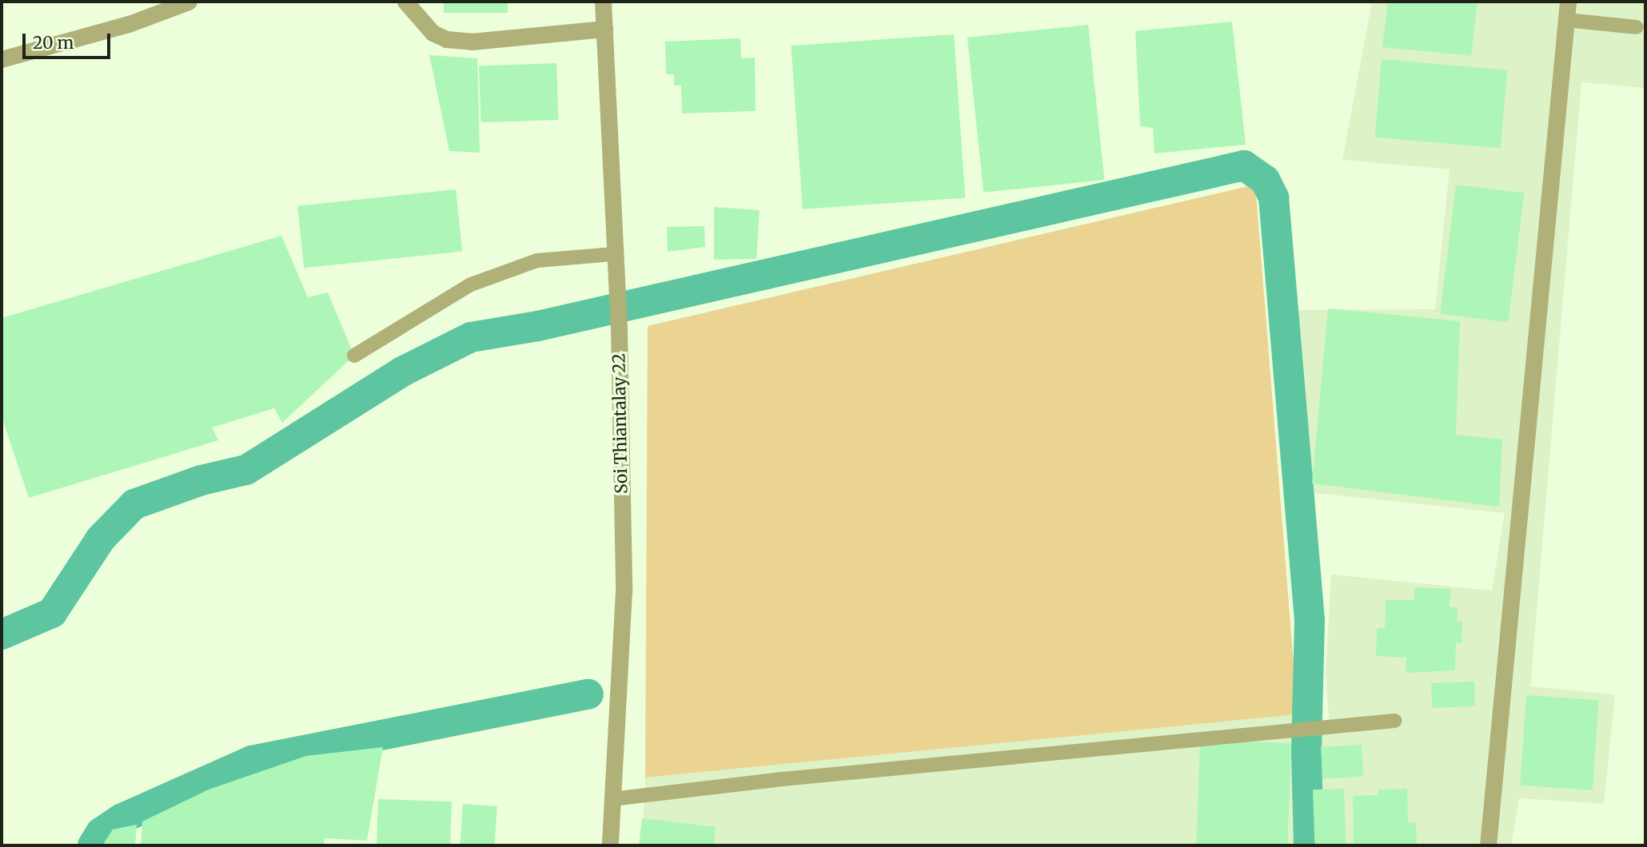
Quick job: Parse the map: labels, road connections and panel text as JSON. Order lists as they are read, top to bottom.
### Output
{
  "streets": {
    "street": ["Soi Thiantalay 22"]
  },
  "scale_bar": "20 m"
}
